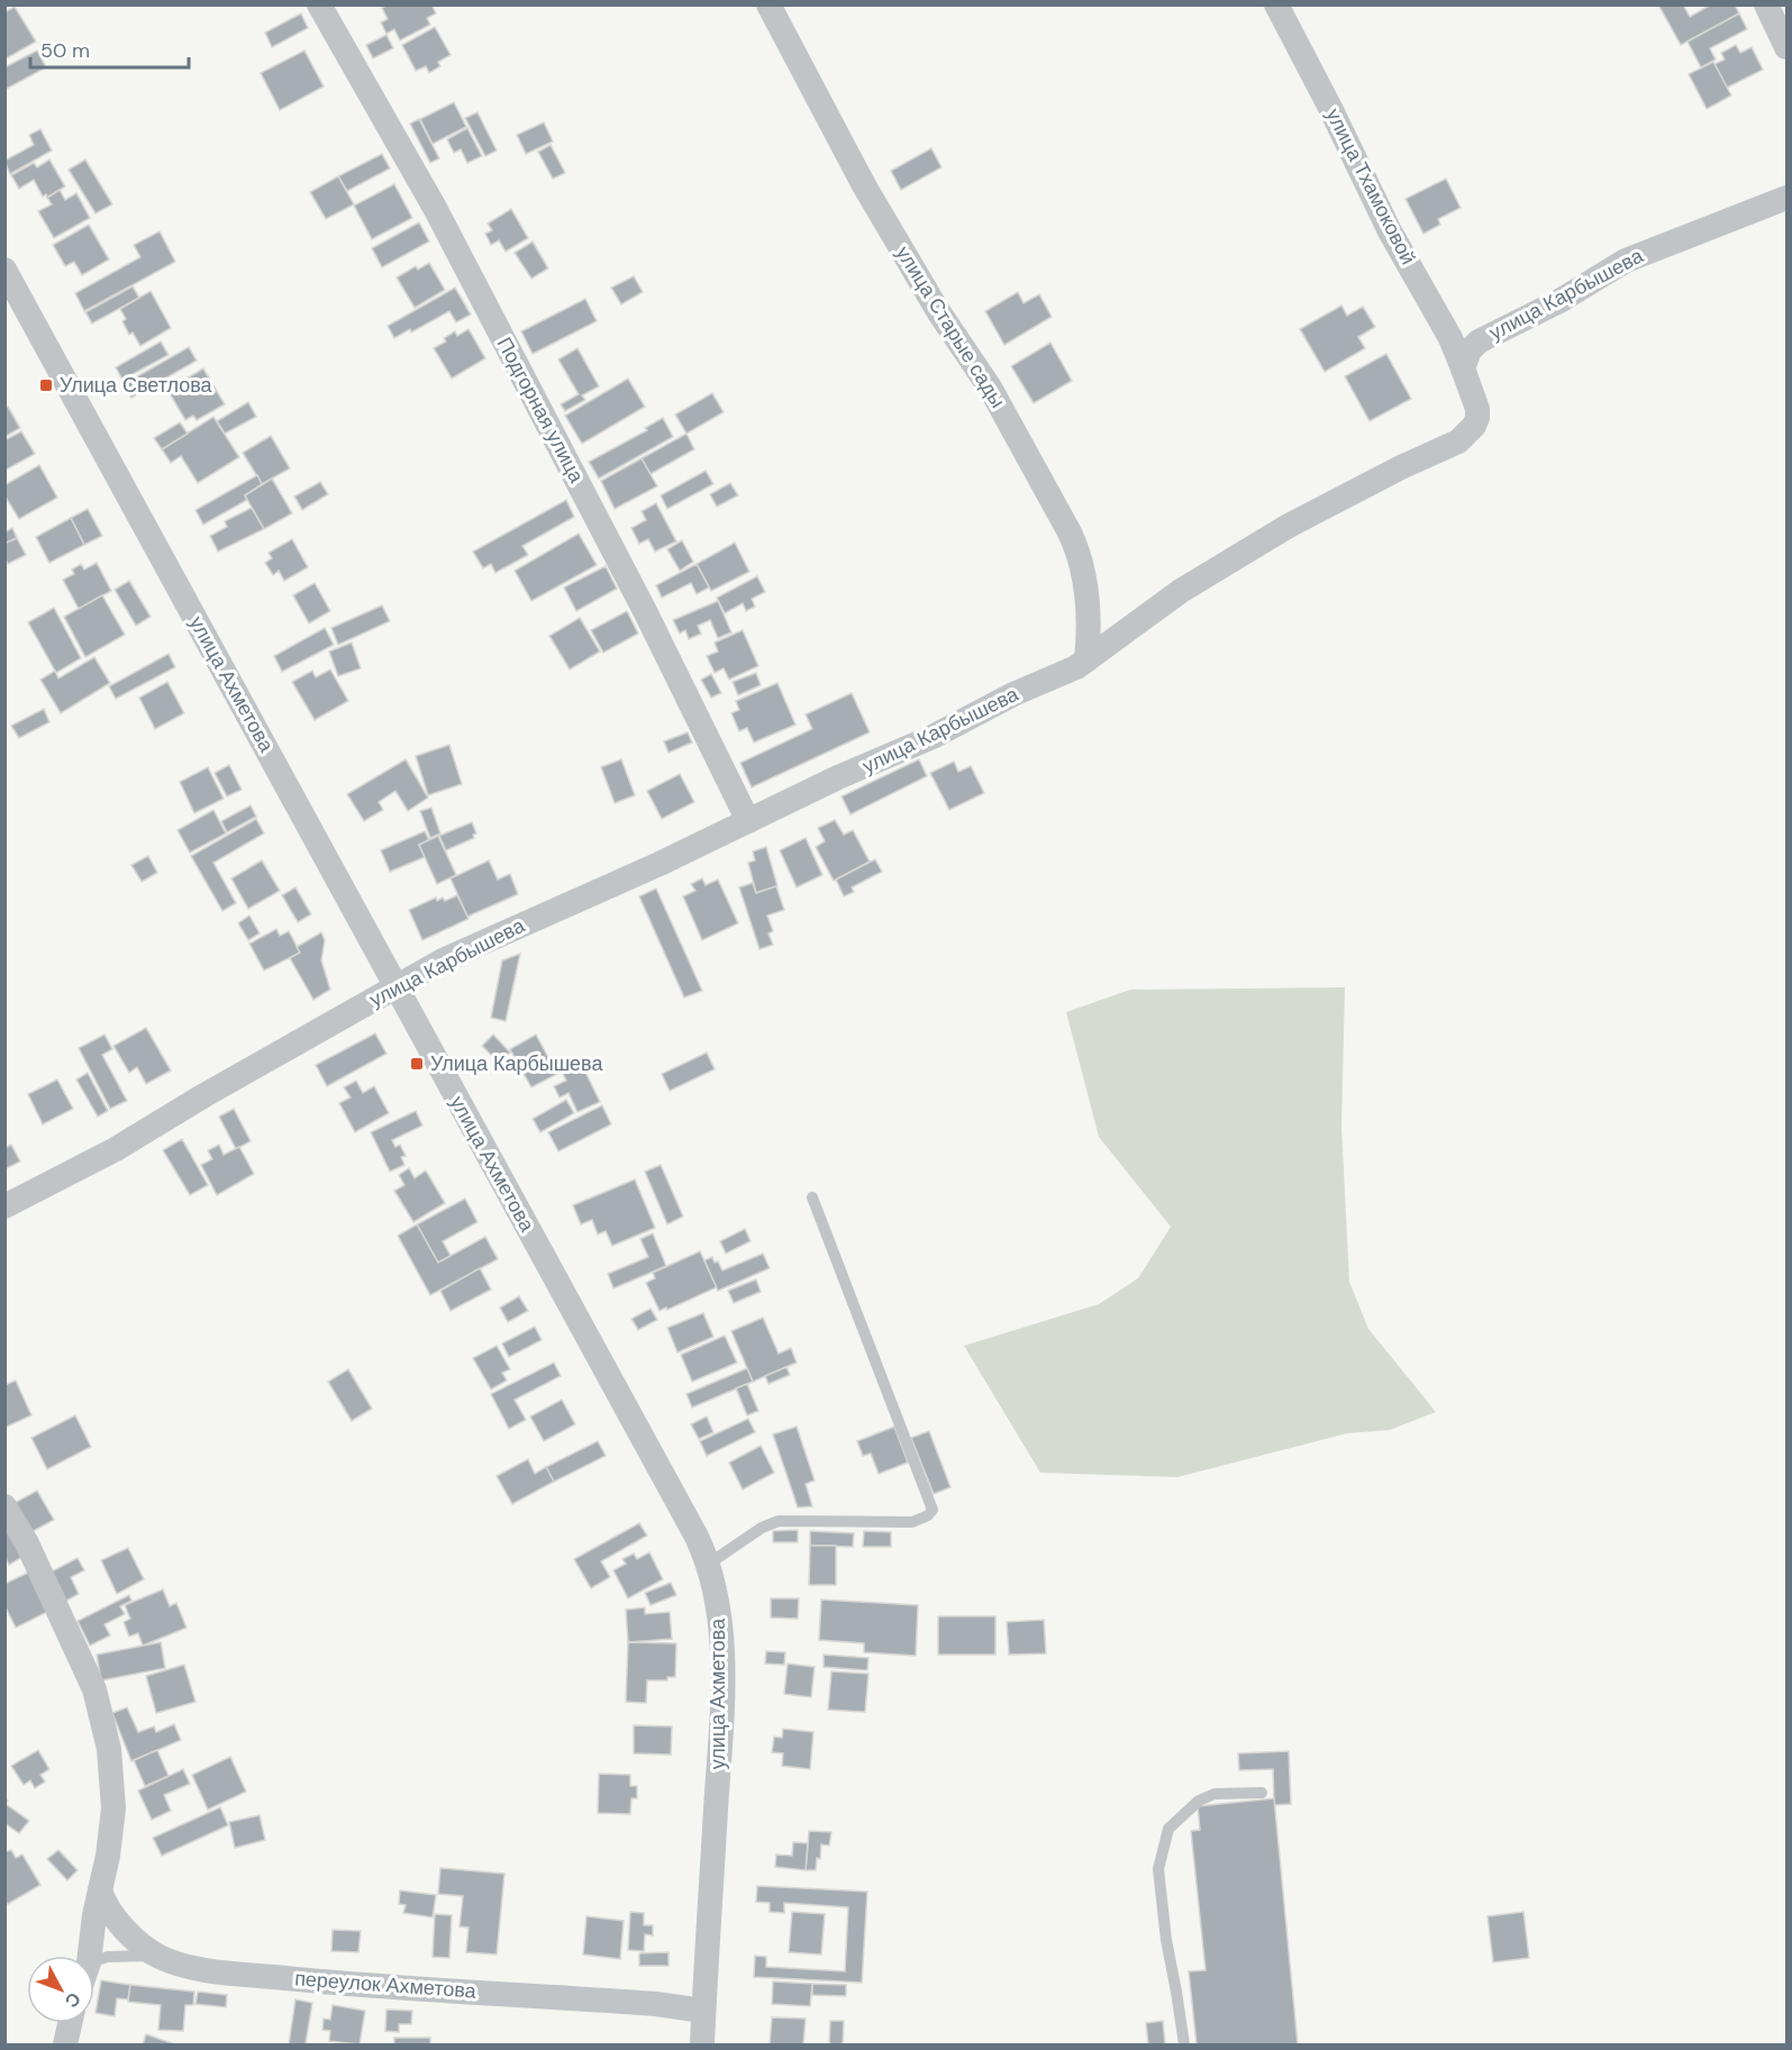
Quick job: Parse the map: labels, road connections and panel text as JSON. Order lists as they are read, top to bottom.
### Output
{
  "streets": {
    "street": [
      "улица Тхамоковой",
      "улица Карбышева",
      "улица Старые сады",
      "Подгорная улица",
      "улица Ахметова",
      "переулок Ахметова"
    ]
  },
  "crossings": [
    ["улица Тхамоковой", "улица Карбышева"],
    ["улица Карбышева", "улица Старые сады"],
    ["улица Карбышева", "Подгорная улица"],
    ["улица Карбышева", "улица Ахметова"],
    ["улица Ахметова", "переулок Ахметова"]
  ],
  "places": {
    "transit": ["Улица Светлова", "Улица Карбышева"]
  },
  "scale_bar": "50 m",
  "north": "bottom right"
}
